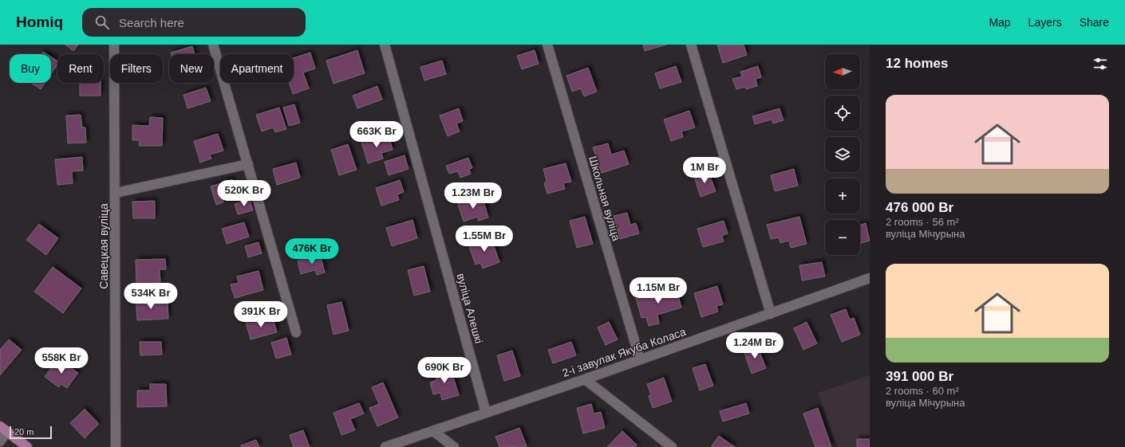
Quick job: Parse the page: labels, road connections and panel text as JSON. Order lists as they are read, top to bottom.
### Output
{
  "streets": {
    "street": [
      "Школьная вуліца",
      "Савецкая вуліца",
      "вуліца Алешкі",
      "2-і завулак Якуба Коласа"
    ]
  },
  "crossings": [
    ["Школьная вуліца", "2-і завулак Якуба Коласа"],
    ["вуліца Алешкі", "2-і завулак Якуба Коласа"]
  ],
  "scale_bar": "20 m",
  "north": "left",
  "page": {
    "header": "Homiq",
    "search": "Search here",
    "nav": ["Map", "Layers", "Share"],
    "heading": "12 homes",
    "map_buttons": ["+", "−"],
    "chip": [
      "Buy",
      "Rent",
      "Filters",
      "New",
      "Apartment"
    ],
    "list": [
      {
        "name": "476 000 Br",
        "note": "2 rooms · 56 m² · вуліца Мічурына"
      },
      {
        "name": "391 000 Br",
        "note": "2 rooms · 60 m² · вуліца Мічурына"
      }
    ],
    "price": [
      "663K Br",
      "1M Br",
      "520K Br",
      "1.23M Br",
      "1.55M Br",
      "476K Br",
      "1.15M Br",
      "534K Br",
      "391K Br",
      "1.24M Br",
      "558K Br",
      "690K Br"
    ],
    "scale": "20 m"
  }
}
